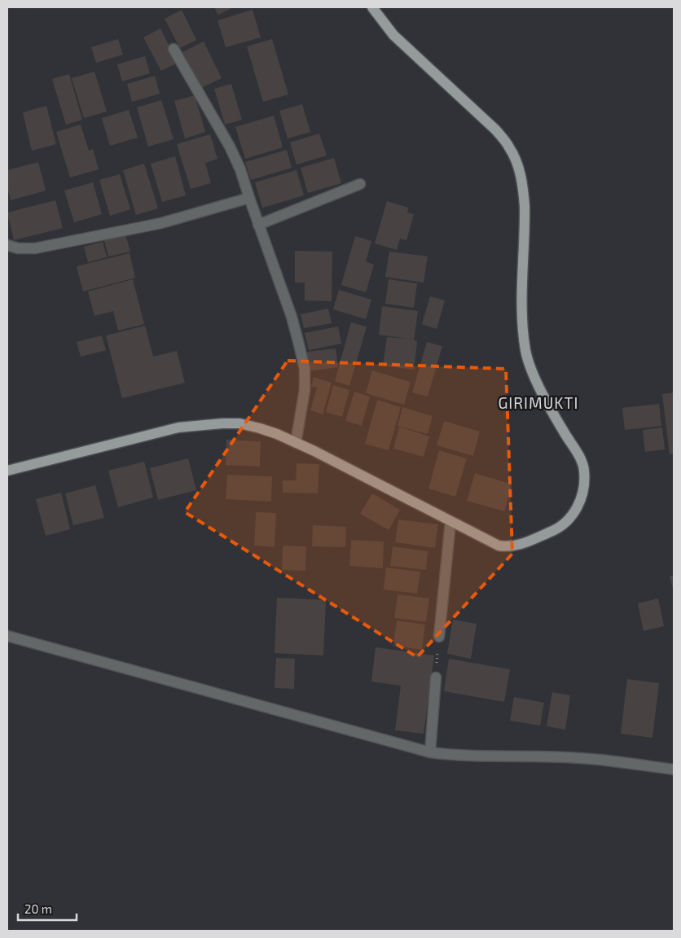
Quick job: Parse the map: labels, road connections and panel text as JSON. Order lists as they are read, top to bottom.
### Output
{
  "districts": ["GIRIMUKTI"],
  "scale_bar": "20 m"
}
